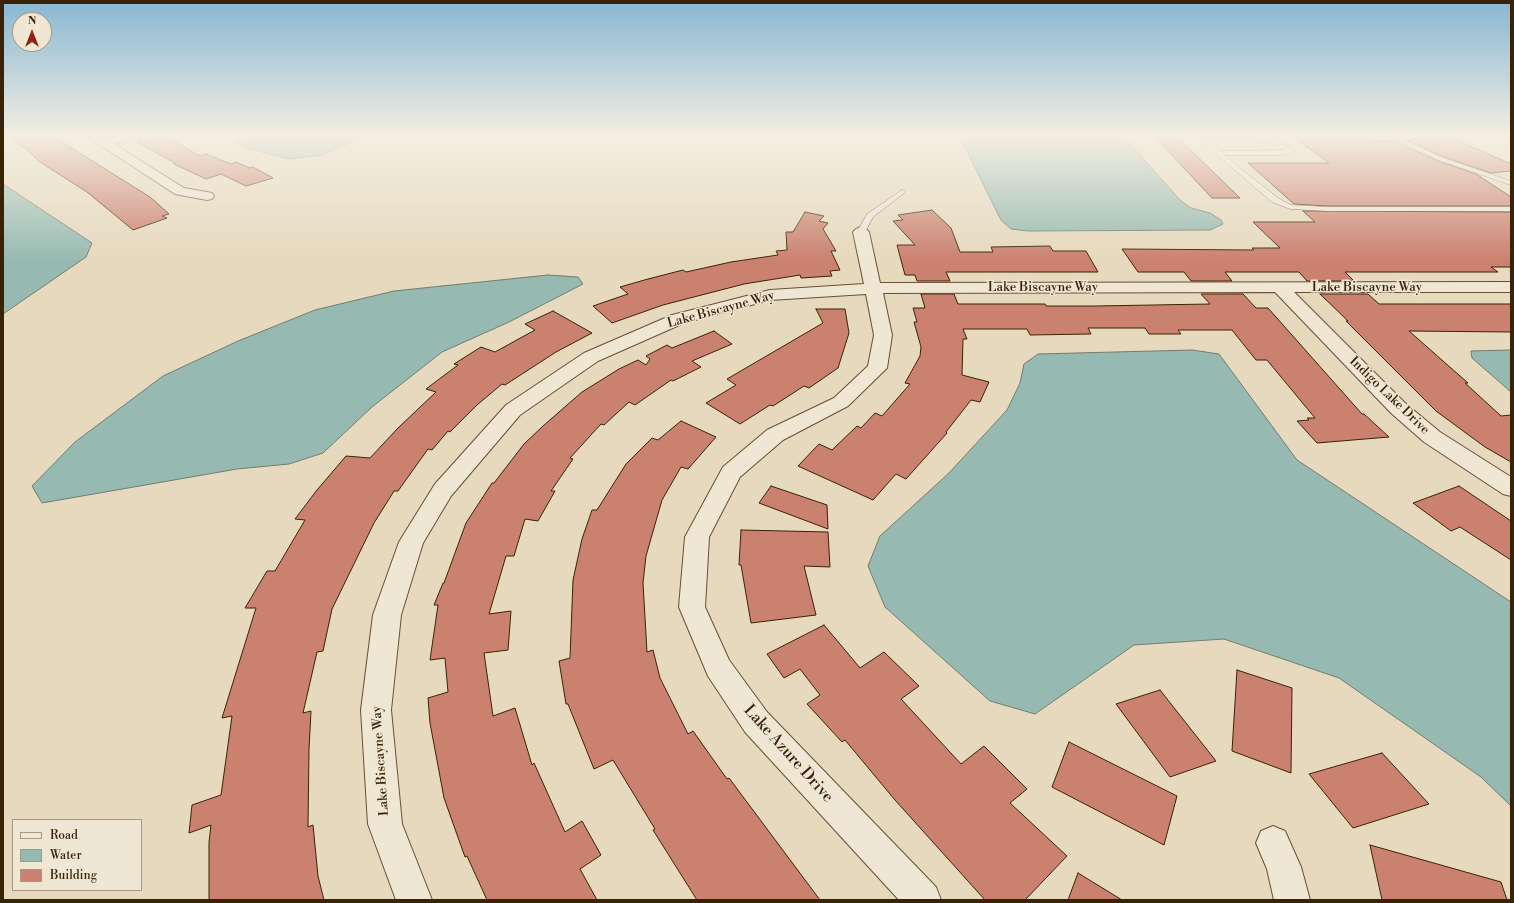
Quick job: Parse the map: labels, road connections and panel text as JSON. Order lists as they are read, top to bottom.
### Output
{
  "streets": {
    "street": ["Lake Biscayne Way", "Indigo Lake Drive", "Lake Azure Drive"]
  },
  "crossings": [
    ["Lake Biscayne Way", "Indigo Lake Drive"],
    ["Lake Biscayne Way", "Lake Azure Drive"]
  ],
  "legend": ["Road", "Water", "Building"],
  "north": "top"
}
